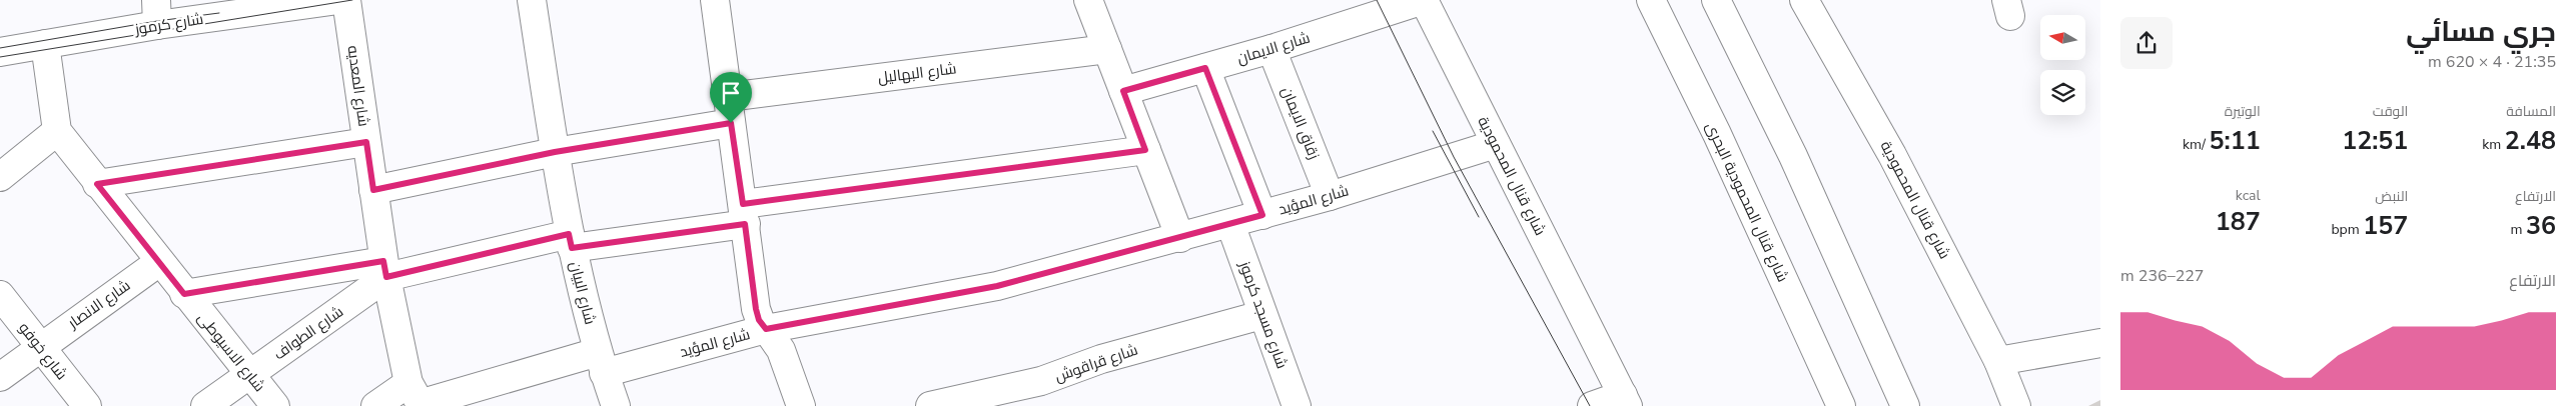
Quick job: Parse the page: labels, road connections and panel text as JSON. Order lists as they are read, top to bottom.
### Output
{
  "streets": {
    "street": [
      "شارع كرموز",
      "شارع الايمان",
      "شارع البهاليل",
      "شارع المعديه",
      "زقاق الايمان",
      "شارع قنال المحمودية",
      "شارع المؤيد",
      "شارع قنال المحمودية البحرى",
      "شارع البيان",
      "شارع الانصار",
      "شارع مسجد كرموز",
      "شارع الطواف",
      "شارع خوفو",
      "شارع الاسيوطى",
      "شارع قراقوش"
    ]
  },
  "crossings": [
    ["شارع كرموز", "شارع الاسيوطى"],
    ["شارع الايمان", "زقاق الايمان"],
    ["شارع الايمان", "شارع قنال المحمودية"],
    ["شارع البهاليل", "شارع المعديه"],
    ["شارع البهاليل", "شارع البيان"],
    ["شارع المعديه", "شارع المؤيد"],
    ["شارع المعديه", "شارع الطواف"],
    ["زقاق الايمان", "شارع المؤيد"],
    ["شارع قنال المحمودية", "شارع المؤيد"],
    ["شارع المؤيد", "شارع البيان"],
    ["شارع المؤيد", "شارع مسجد كرموز"],
    ["شارع الانصار", "شارع خوفو"],
    ["شارع الانصار", "شارع الاسيوطى"],
    ["شارع مسجد كرموز", "شارع قراقوش"],
    ["شارع الطواف", "شارع الاسيوطى"]
  ],
  "north": "left",
  "page": {
    "heading": ["جري مسائي", "21:35 · 4 × 620 m"],
    "stats": [
      ["المسافة", "2.48 km"],
      ["الوقت", "12:51"],
      ["الوتيرة", "5:11 /km"],
      ["الارتفاع", "36 m"],
      ["النبض", "157 bpm"],
      ["kcal", "187"]
    ],
    "chart": ["الارتفاع", "227–236 m"]
  }
}
